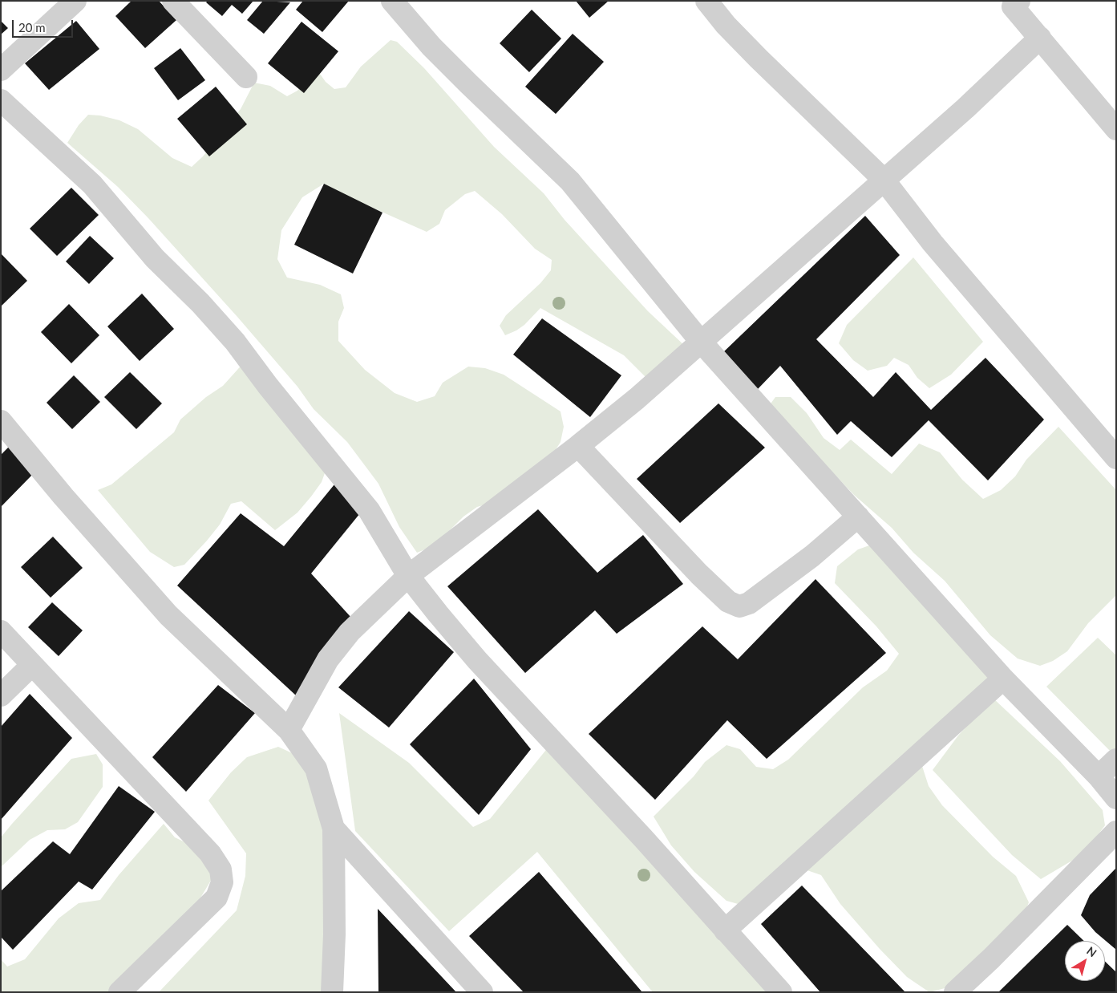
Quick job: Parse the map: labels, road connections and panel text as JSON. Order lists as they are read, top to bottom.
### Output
{
  "scale_bar": "20 m",
  "north": "top right"
}
